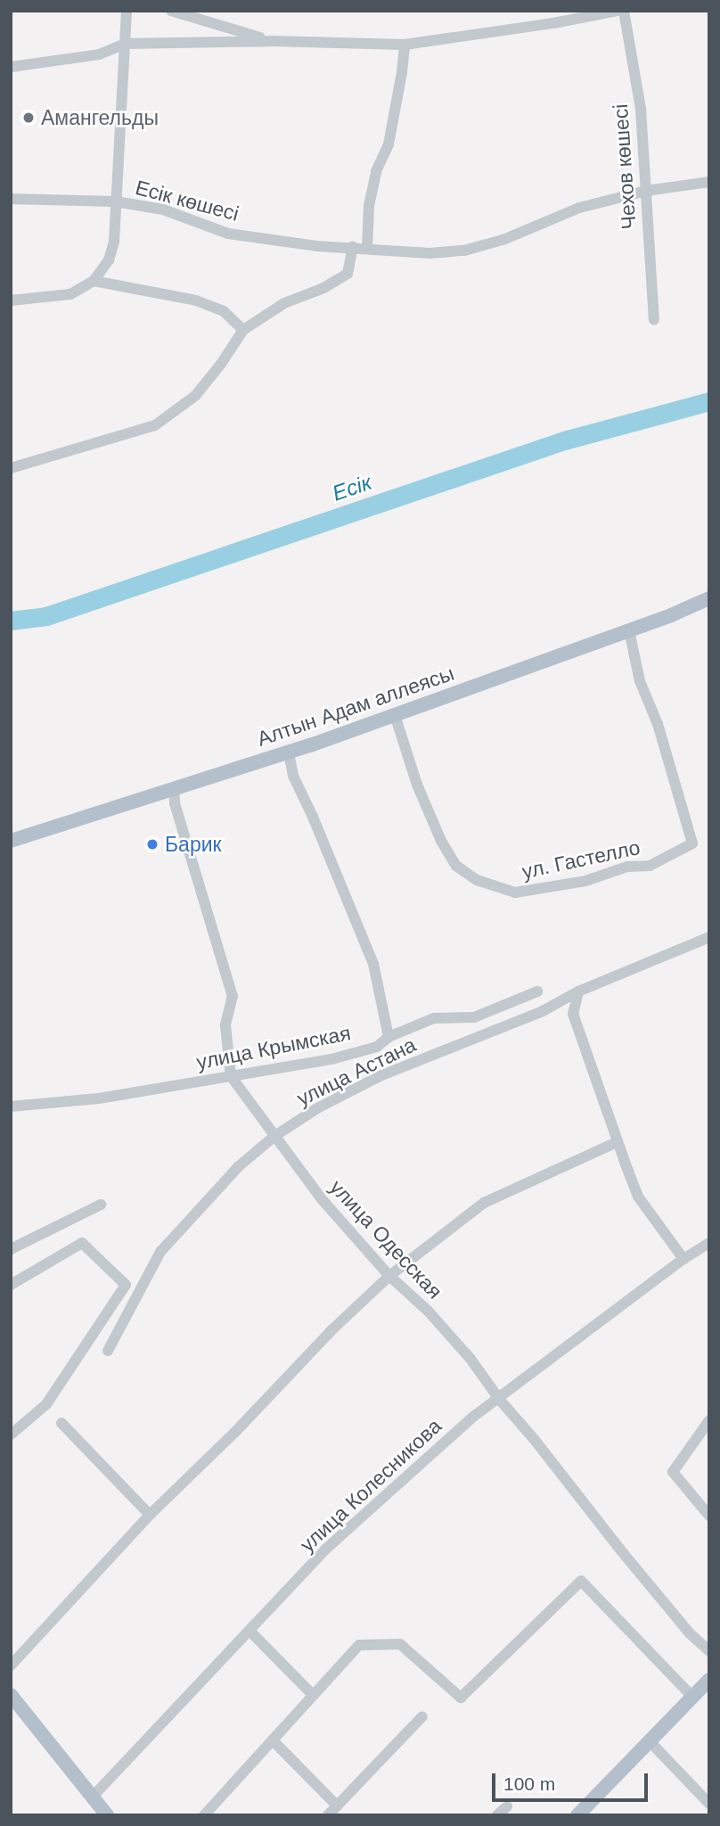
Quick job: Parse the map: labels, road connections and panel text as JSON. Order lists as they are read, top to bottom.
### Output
{
  "streets": {
    "main road": ["Алтын Адам аллеясы"],
    "street": [
      "Чехов көшесі",
      "Есік көшесі",
      "ул. Гастелло",
      "улица Крымская",
      "улица Астана",
      "улица Одесская",
      "улица Колесникова"
    ]
  },
  "crossings": [
    ["Чехов көшесі", "Есік көшесі"],
    ["Алтын Адам аллеясы", "ул. Гастелло"],
    ["Алтын Адам аллеясы", "улица Одесская"],
    ["улица Крымская", "улица Одесская"],
    ["улица Астана", "улица Одесская"],
    ["улица Одесская", "улица Колесникова"]
  ],
  "water": ["Есік"],
  "places": ["Амангельды", "Барик"],
  "scale_bar": "100 m"
}
